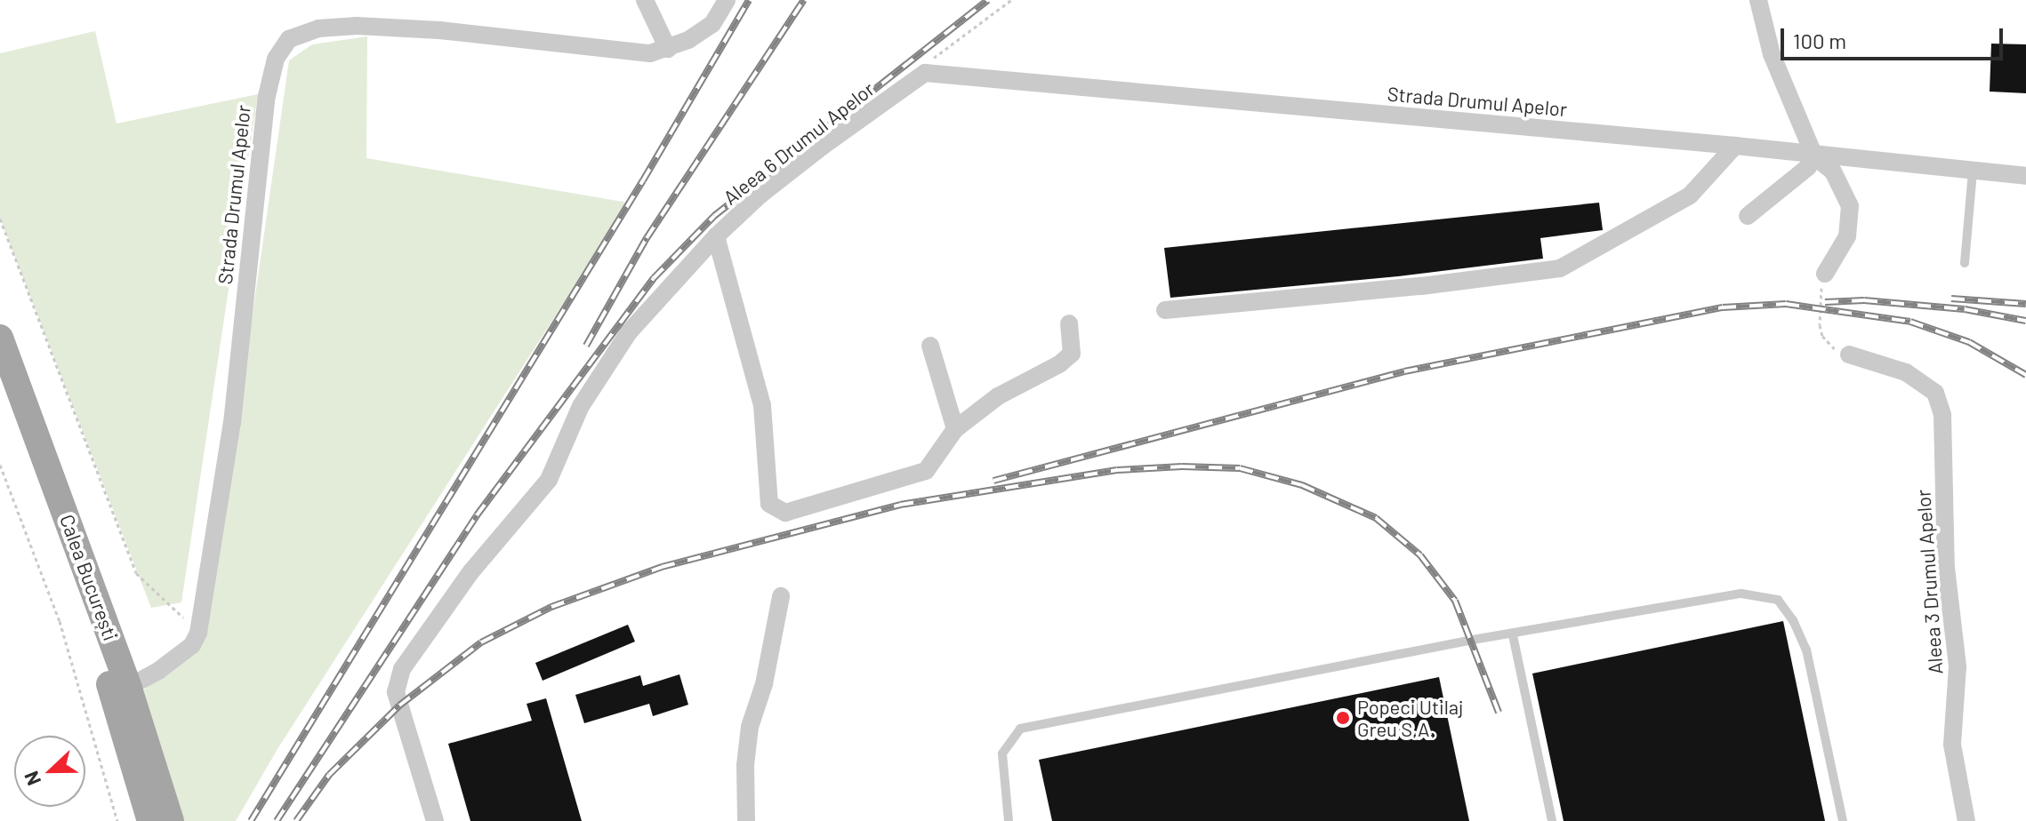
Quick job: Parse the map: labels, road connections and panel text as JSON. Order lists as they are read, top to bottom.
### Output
{
  "streets": {
    "main road": ["Calea București"],
    "street": ["Strada Drumul Apelor", "Aleea 6 Drumul Apelor", "Aleea 3 Drumul Apelor"]
  },
  "crossings": [
    ["Strada Drumul Apelor", "Aleea 6 Drumul Apelor"]
  ],
  "places": ["Popeci Utilaj Greu S.A."],
  "scale_bar": "100 m",
  "north": "left"
}
